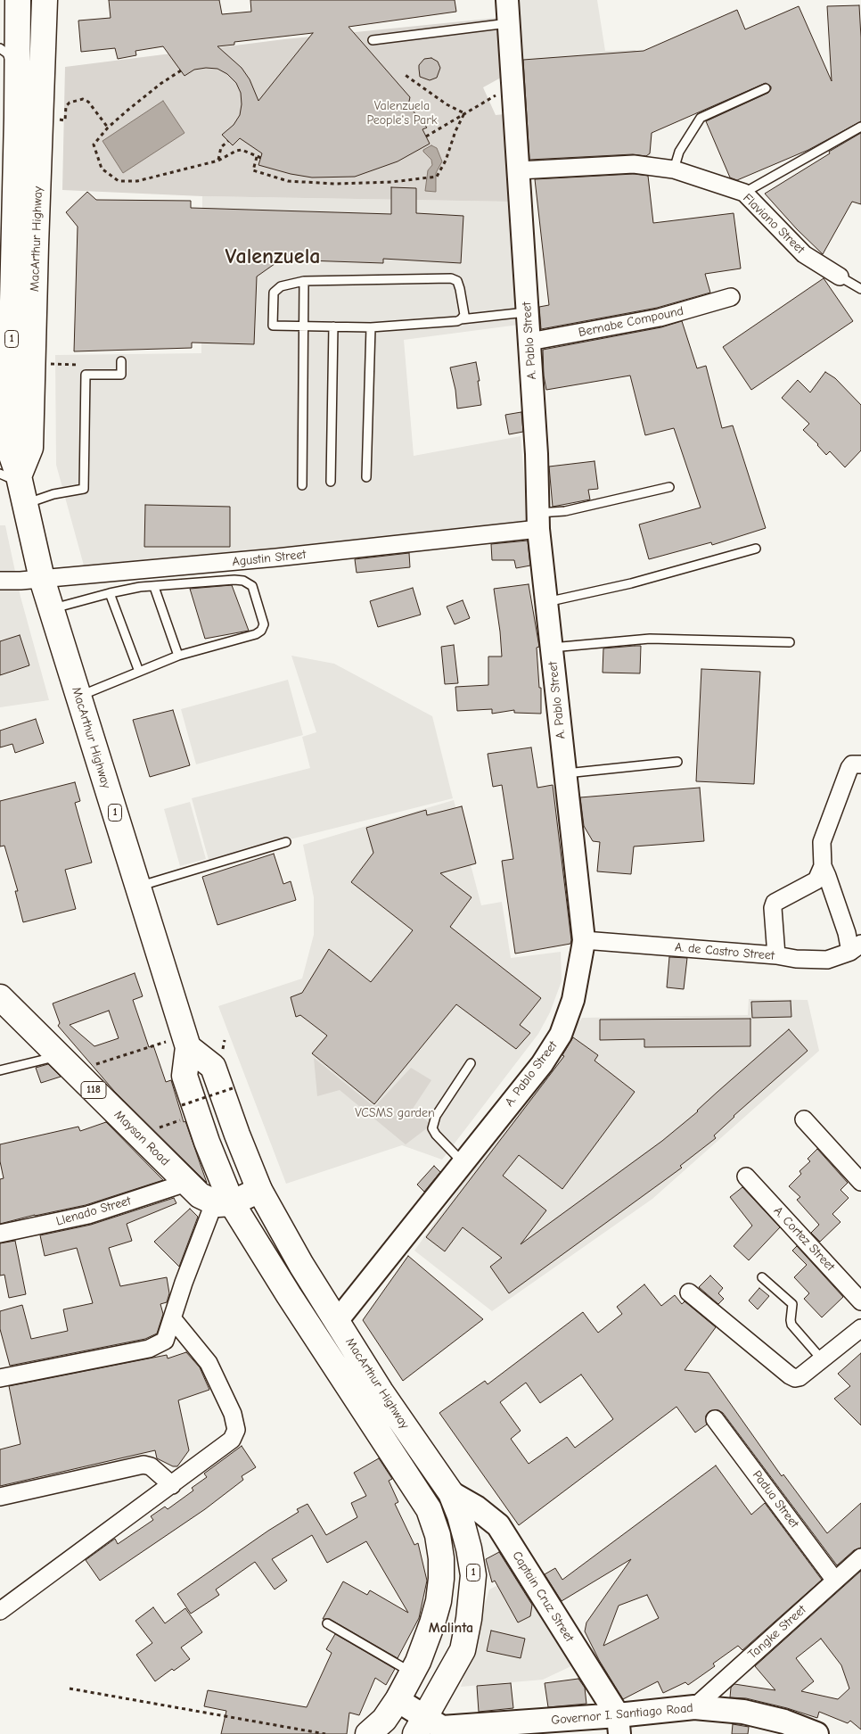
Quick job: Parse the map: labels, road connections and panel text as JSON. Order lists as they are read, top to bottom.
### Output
{
  "streets": {
    "main road": [
      "MacArthur Highway",
      "1",
      "118",
      "Maysan Road",
      "Captain Cruz Street",
      "Governor I. Santiago Road"
    ],
    "street": [
      "Flaviano Street",
      "Bernabe Compound",
      "A. Pablo Street",
      "Agustin Street",
      "A. de Castro Street",
      "Llenado Street",
      "A. Cortez Street",
      "Padua Street",
      "Tangke Street"
    ]
  },
  "crossings": [
    ["Flaviano Street", "A. Pablo Street"],
    ["MacArthur Highway", "A. Pablo Street"],
    ["MacArthur Highway", "Agustin Street"],
    ["MacArthur Highway", "Maysan Road"],
    ["MacArthur Highway", "Captain Cruz Street"],
    ["MacArthur Highway", "Governor I. Santiago Road"],
    ["Bernabe Compound", "A. Pablo Street"],
    ["A. Pablo Street", "Agustin Street"],
    ["A. Pablo Street", "A. de Castro Street"],
    ["Maysan Road", "Llenado Street"],
    ["Padua Street", "Tangke Street"],
    ["Captain Cruz Street", "Governor I. Santiago Road"],
    ["Tangke Street", "Governor I. Santiago Road"]
  ],
  "districts": ["Valenzuela", "Malinta"],
  "parks": ["Valenzuela People's Park", "VCSMS garden"]
}
